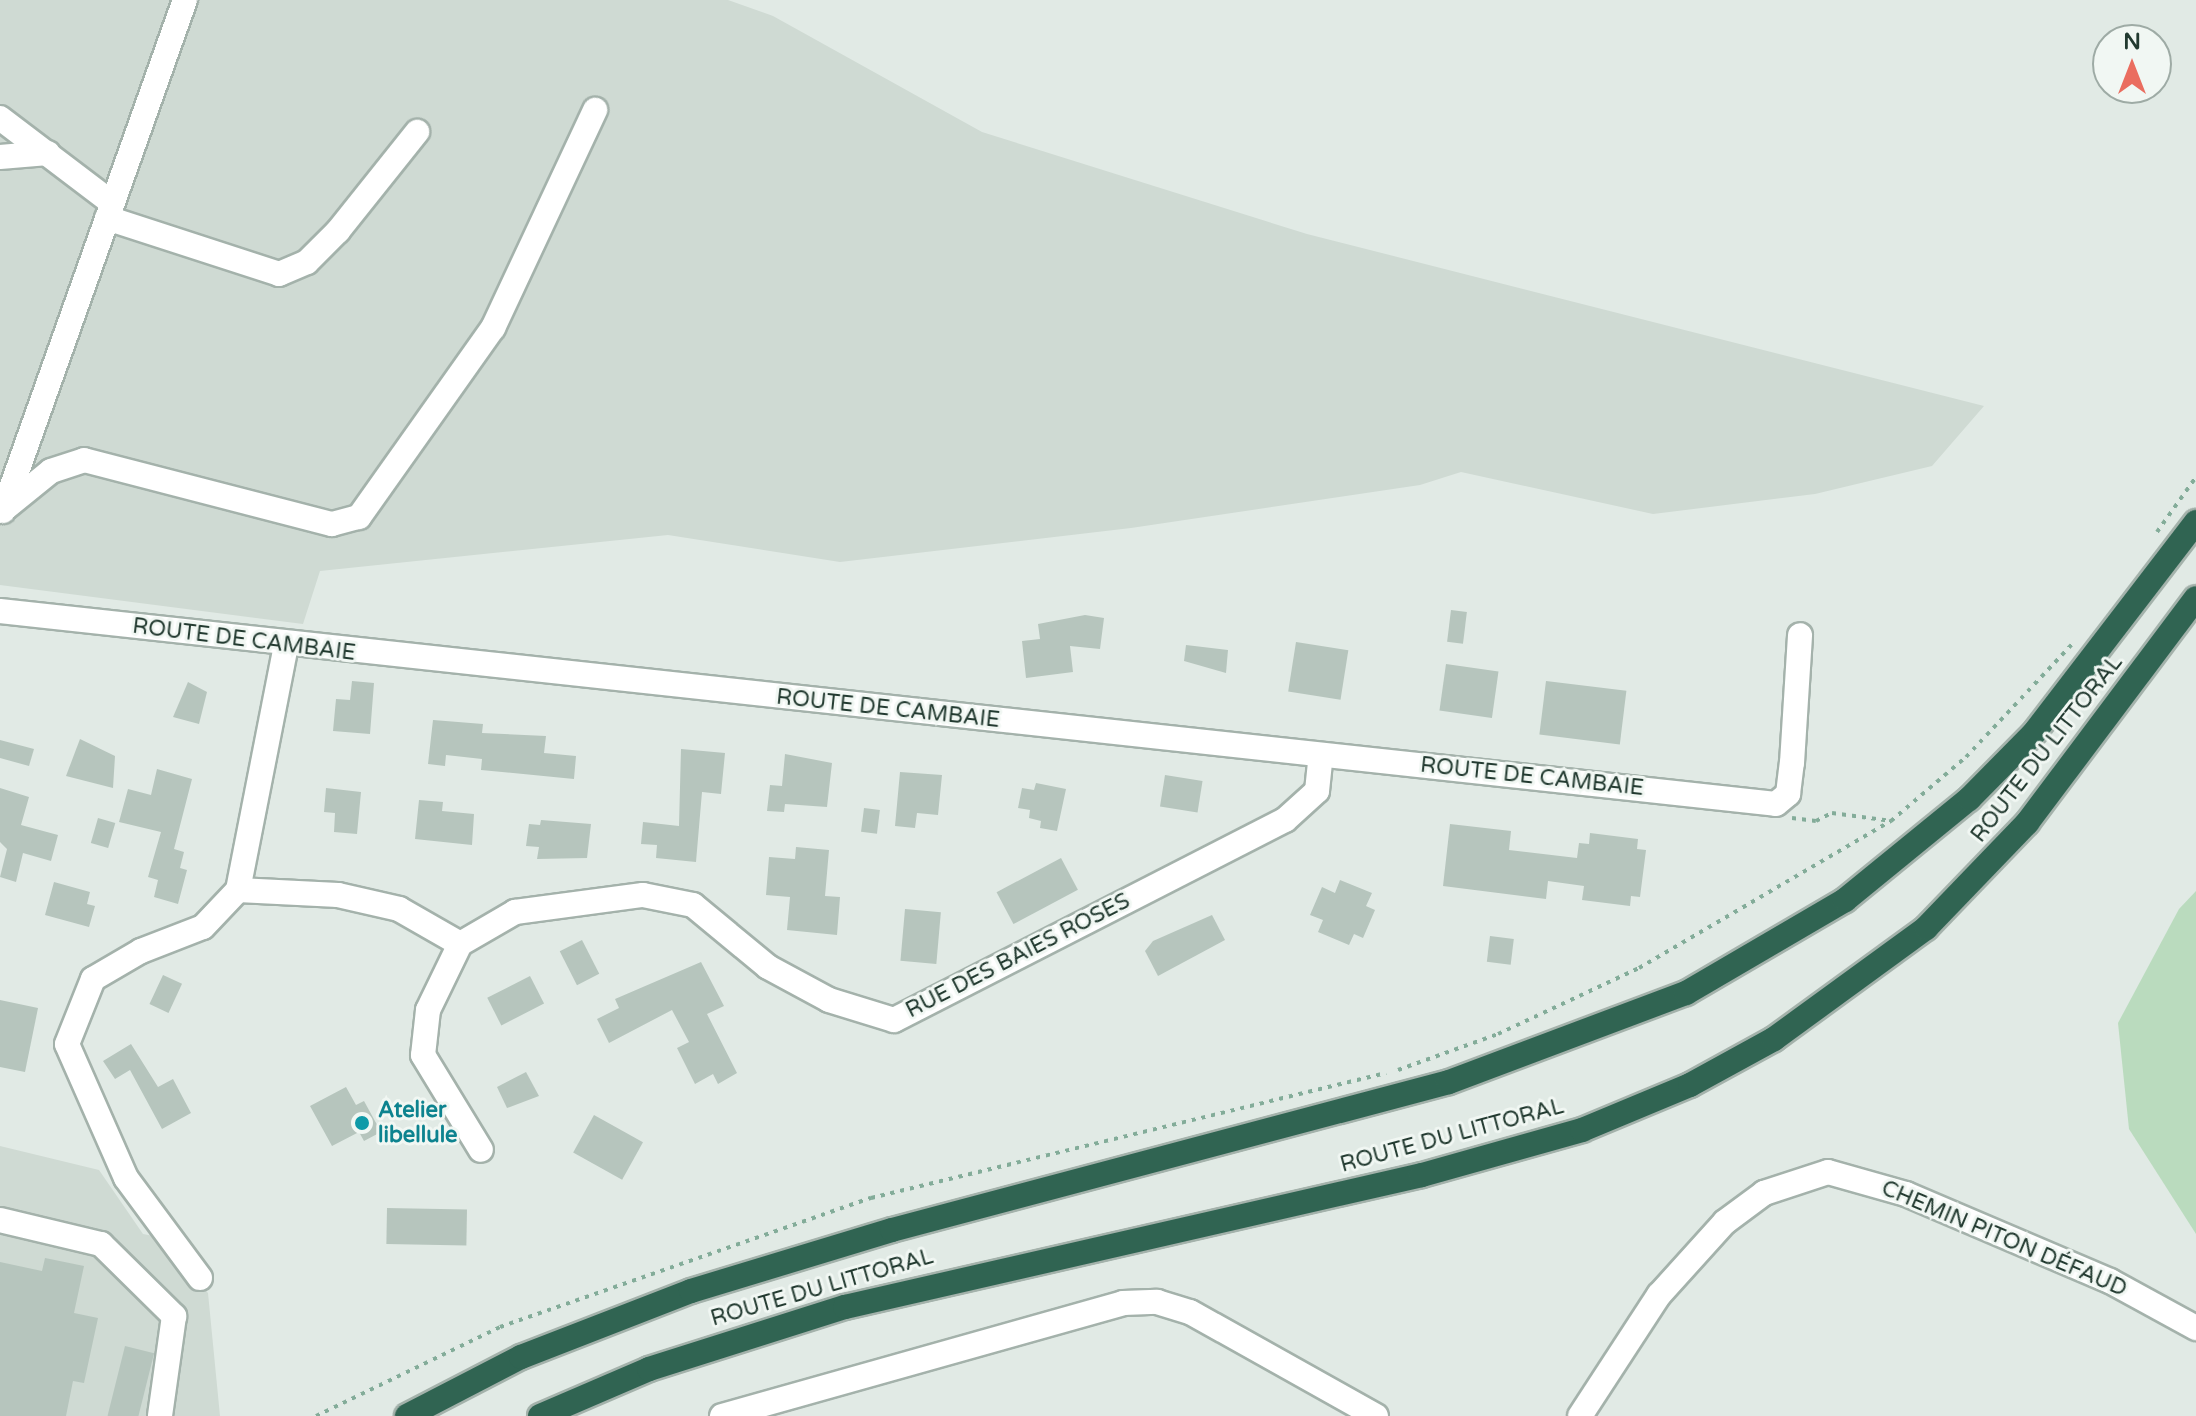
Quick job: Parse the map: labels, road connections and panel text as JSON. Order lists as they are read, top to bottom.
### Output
{
  "streets": {
    "highway": ["ROUTE DU LITTORAL"],
    "street": ["ROUTE DE CAMBAIE", "RUE DES BAIES ROSES", "CHEMIN PITON DÉFAUD"]
  },
  "crossings": [
    ["ROUTE DE CAMBAIE", "RUE DES BAIES ROSES"]
  ],
  "places": ["Atelier libellule"],
  "north": "top"
}
